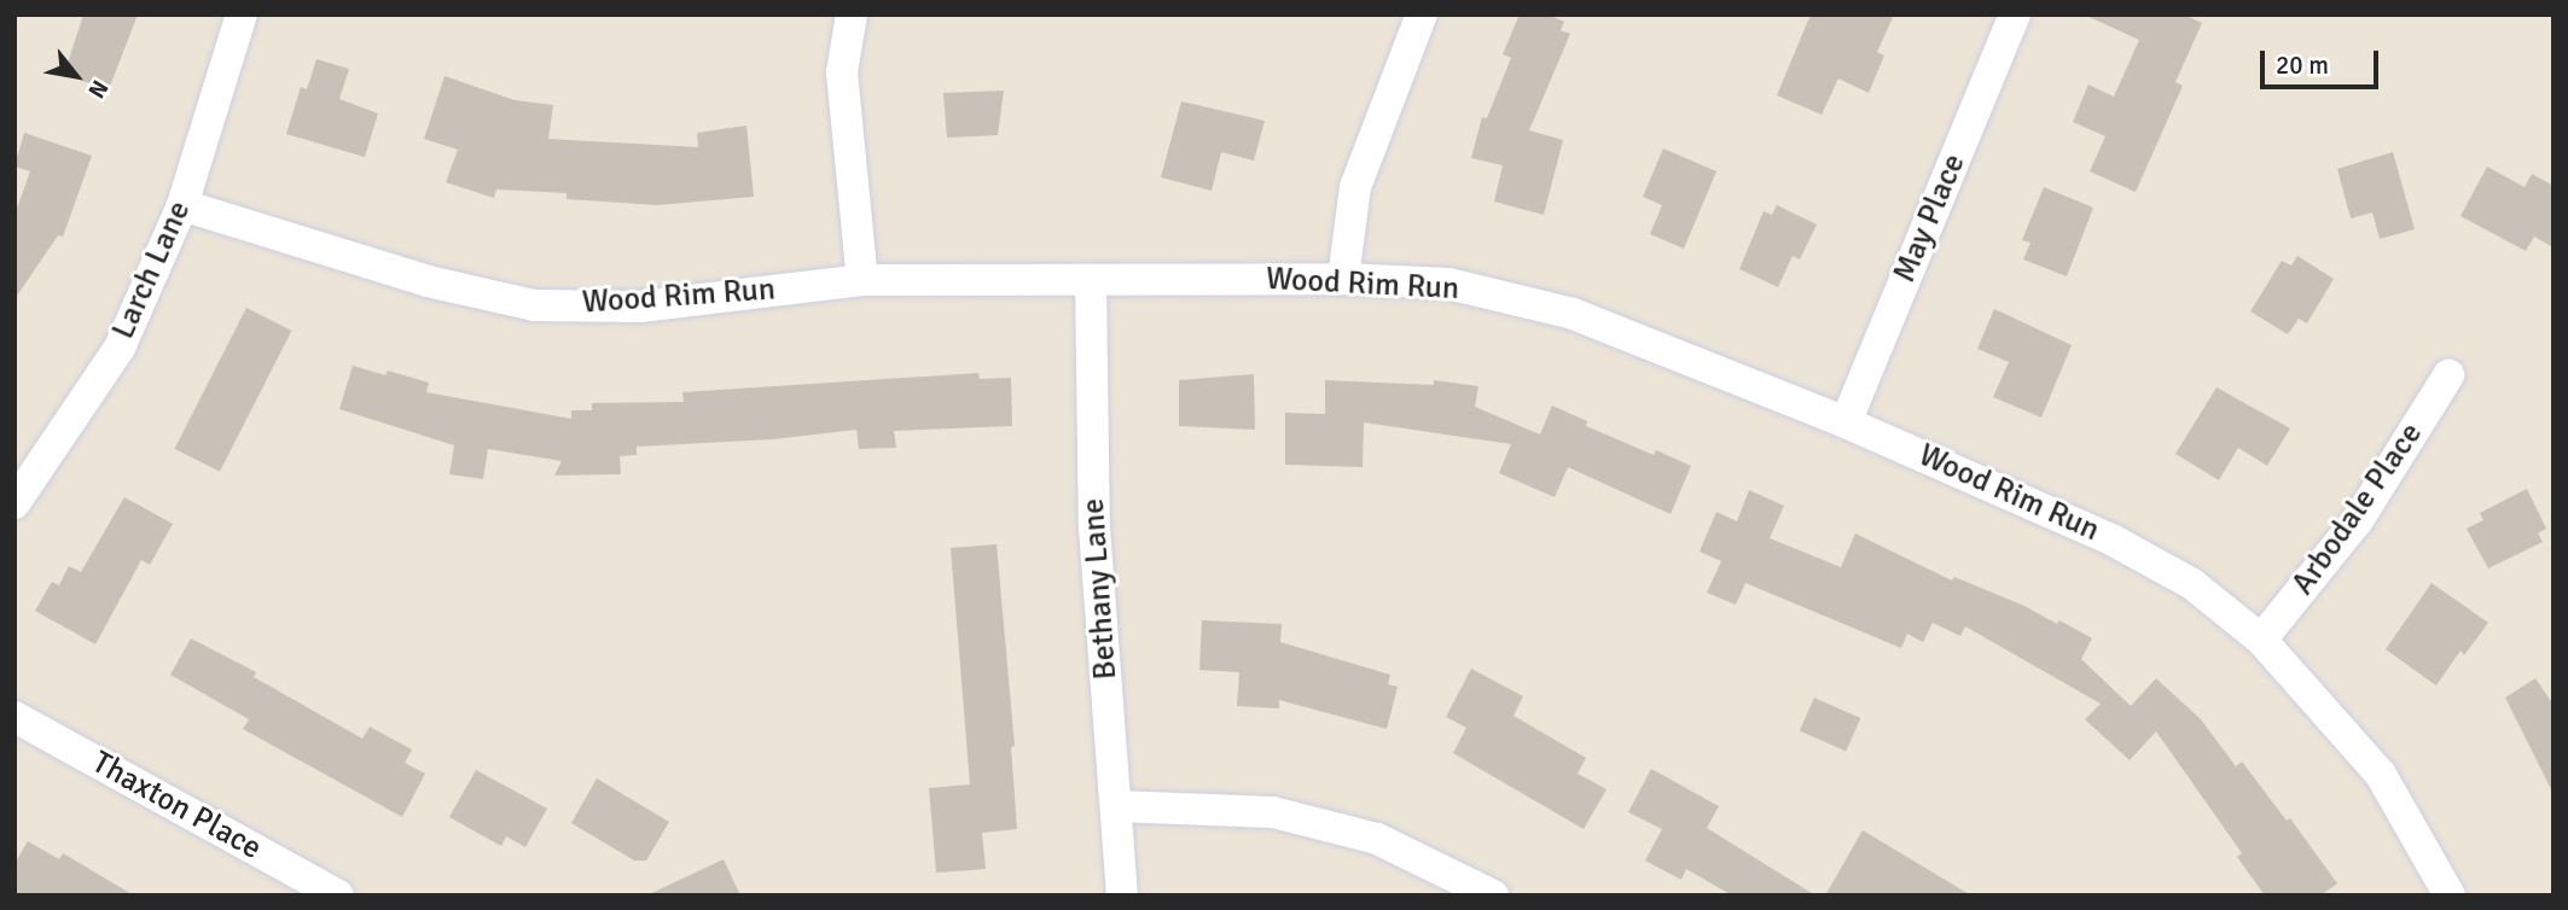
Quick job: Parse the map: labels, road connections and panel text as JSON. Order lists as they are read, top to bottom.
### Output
{
  "streets": {
    "street": [
      "May Place",
      "Larch Lane",
      "Wood Rim Run",
      "Arbodale Place",
      "Bethany Lane",
      "Thaxton Place"
    ]
  },
  "crossings": [
    ["May Place", "Wood Rim Run"],
    ["Larch Lane", "Wood Rim Run"],
    ["Wood Rim Run", "Arbodale Place"],
    ["Wood Rim Run", "Bethany Lane"]
  ],
  "scale_bar": "20 m",
  "north": "bottom right"
}
